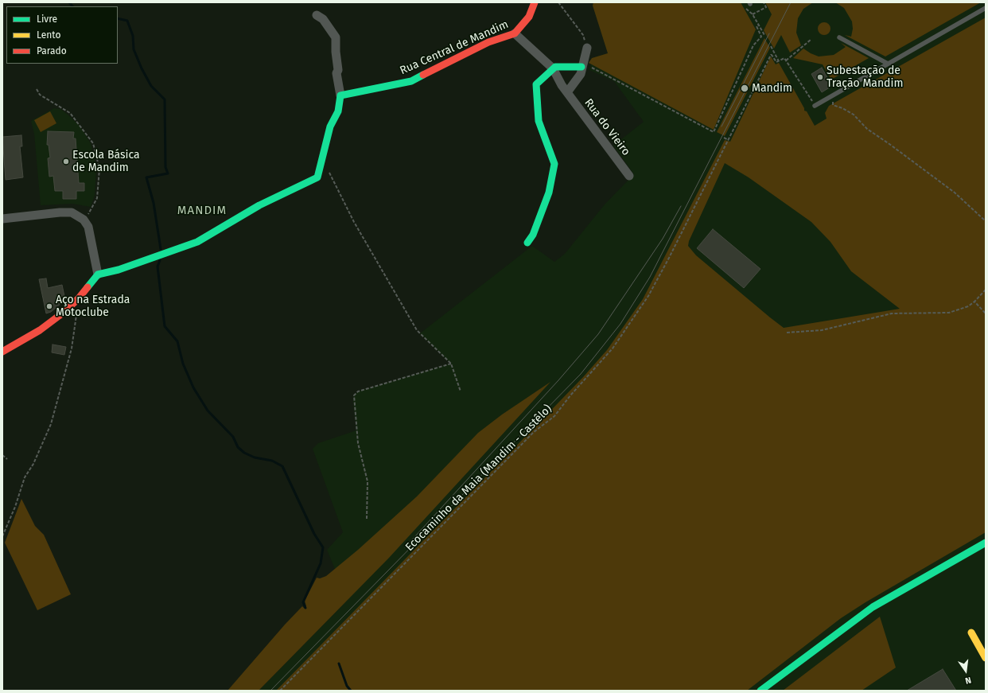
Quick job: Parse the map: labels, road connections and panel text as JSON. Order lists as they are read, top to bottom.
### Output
{
  "streets": {
    "street": ["Rua Central de Mandim", "Rua do Vieiro"],
    "path": ["Ecocaminho da Maia (Mandim - Castêlo)"]
  },
  "crossings": [
    ["Rua Central de Mandim", "Rua do Vieiro"]
  ],
  "districts": ["MANDIM"],
  "places": [
    "Subestação de Tração Mandim",
    "Mandim",
    "Escola Básica de Mandim",
    "Aço na Estrada Motoclube"
  ],
  "legend": ["Livre", "Lento", "Parado"],
  "north": "bottom"
}
